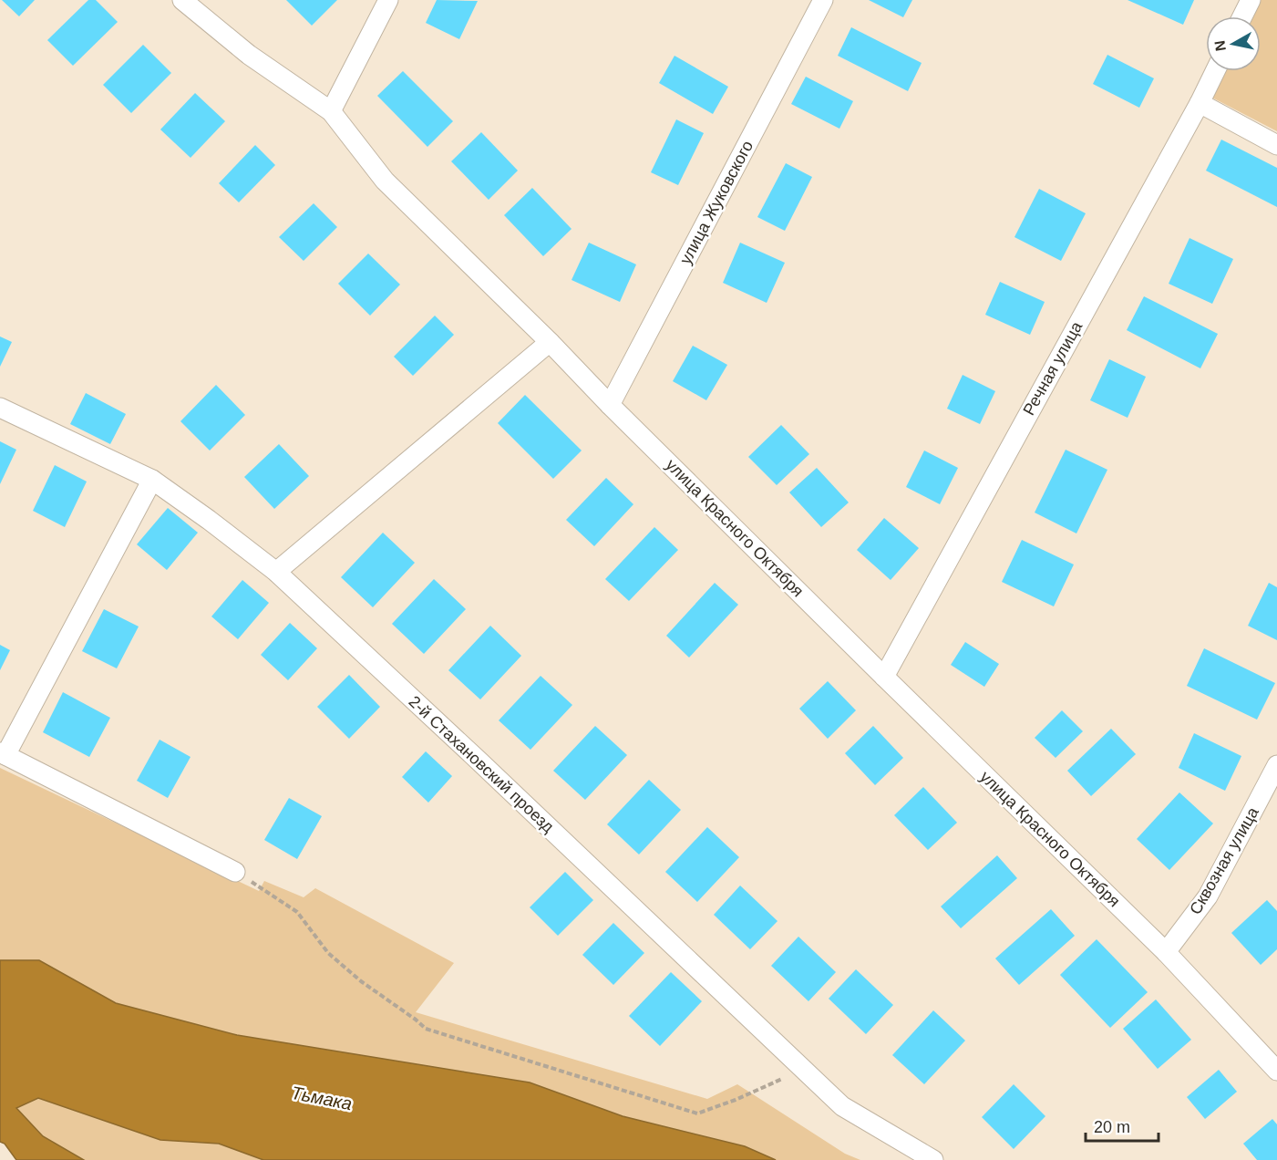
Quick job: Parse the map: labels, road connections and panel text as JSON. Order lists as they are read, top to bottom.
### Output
{
  "streets": {
    "street": [
      "улица Жуковского",
      "Речная улица",
      "улица Красного Октября",
      "2-й Стахановский проезд",
      "Сквозная улица"
    ]
  },
  "crossings": [
    ["улица Жуковского", "улица Красного Октября"],
    ["Речная улица", "улица Красного Октября"],
    ["улица Красного Октября", "Сквозная улица"]
  ],
  "water": ["Тьмака"],
  "scale_bar": "20 m",
  "north": "left"
}
